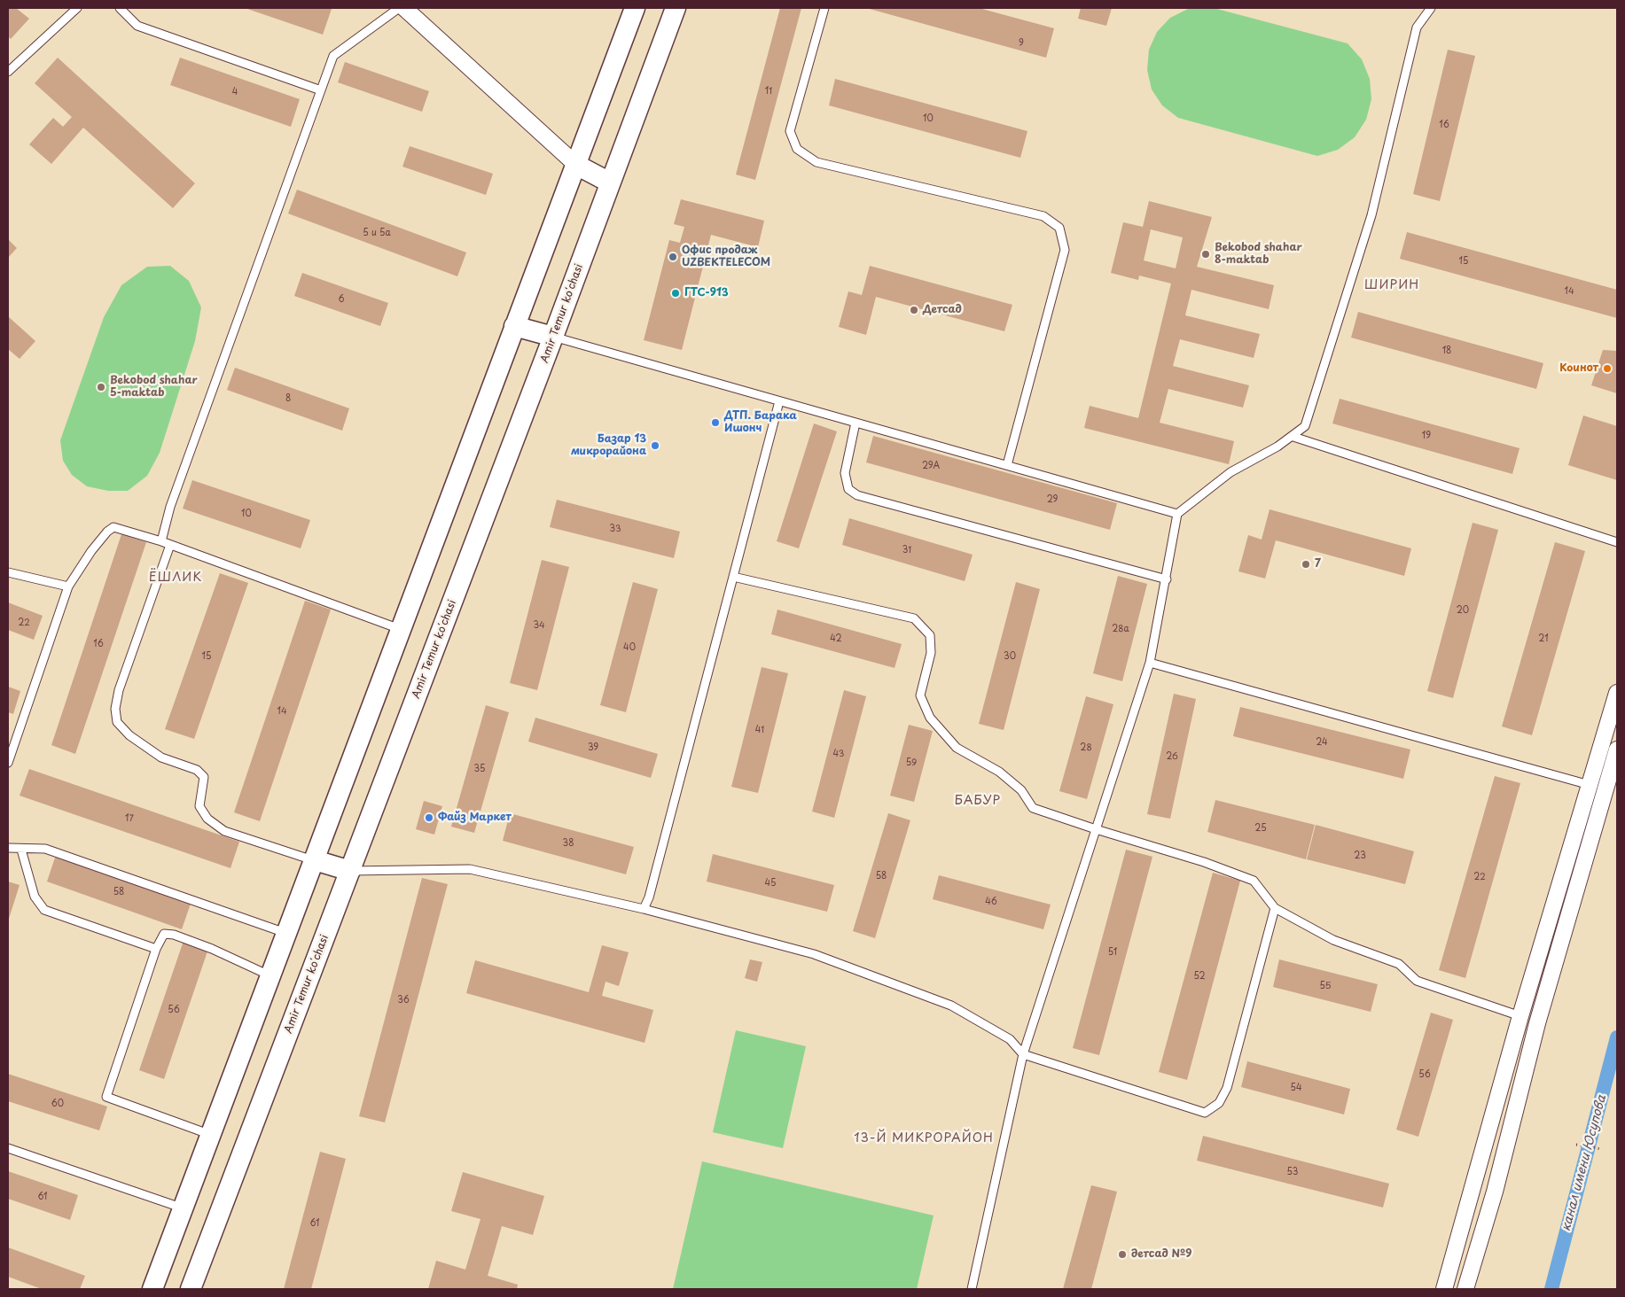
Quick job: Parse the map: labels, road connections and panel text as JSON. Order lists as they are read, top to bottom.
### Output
{
  "streets": {
    "street": ["Amir Temur koʻchasi"]
  },
  "districts": [
    "ШИРИН",
    "ЁШЛИК",
    "БАБУР",
    "13-Й МИКРОРАЙОН"
  ],
  "water": ["канал имени Юсупова"],
  "places": [
    "Bekobod shahar 8-maktab",
    "Офис продаж UZBEKTELECOM",
    "ГТС-913",
    "Детсад",
    "Коинот",
    "Bekobod shahar 5-maktab",
    "ДТП. Барака Ишонч",
    "Базар 13 микрорайона",
    "7",
    "Файз Маркет",
    "детсад №9"
  ],
  "house_numbers": [
    "9",
    "11",
    "4",
    "10",
    "16",
    "5 и 5а",
    "15",
    "14",
    "6",
    "18",
    "8",
    "19",
    "29A",
    "29",
    "10",
    "33",
    "31",
    "20",
    "22",
    "34",
    "28а",
    "42",
    "21",
    "16",
    "40",
    "15",
    "30",
    "14",
    "41",
    "24",
    "39",
    "28",
    "43",
    "26",
    "59",
    "35",
    "17",
    "25",
    "38",
    "23",
    "58",
    "22",
    "45",
    "58",
    "46",
    "51",
    "52",
    "55",
    "36",
    "56",
    "56",
    "54",
    "60",
    "53",
    "61",
    "61"
  ]
}
